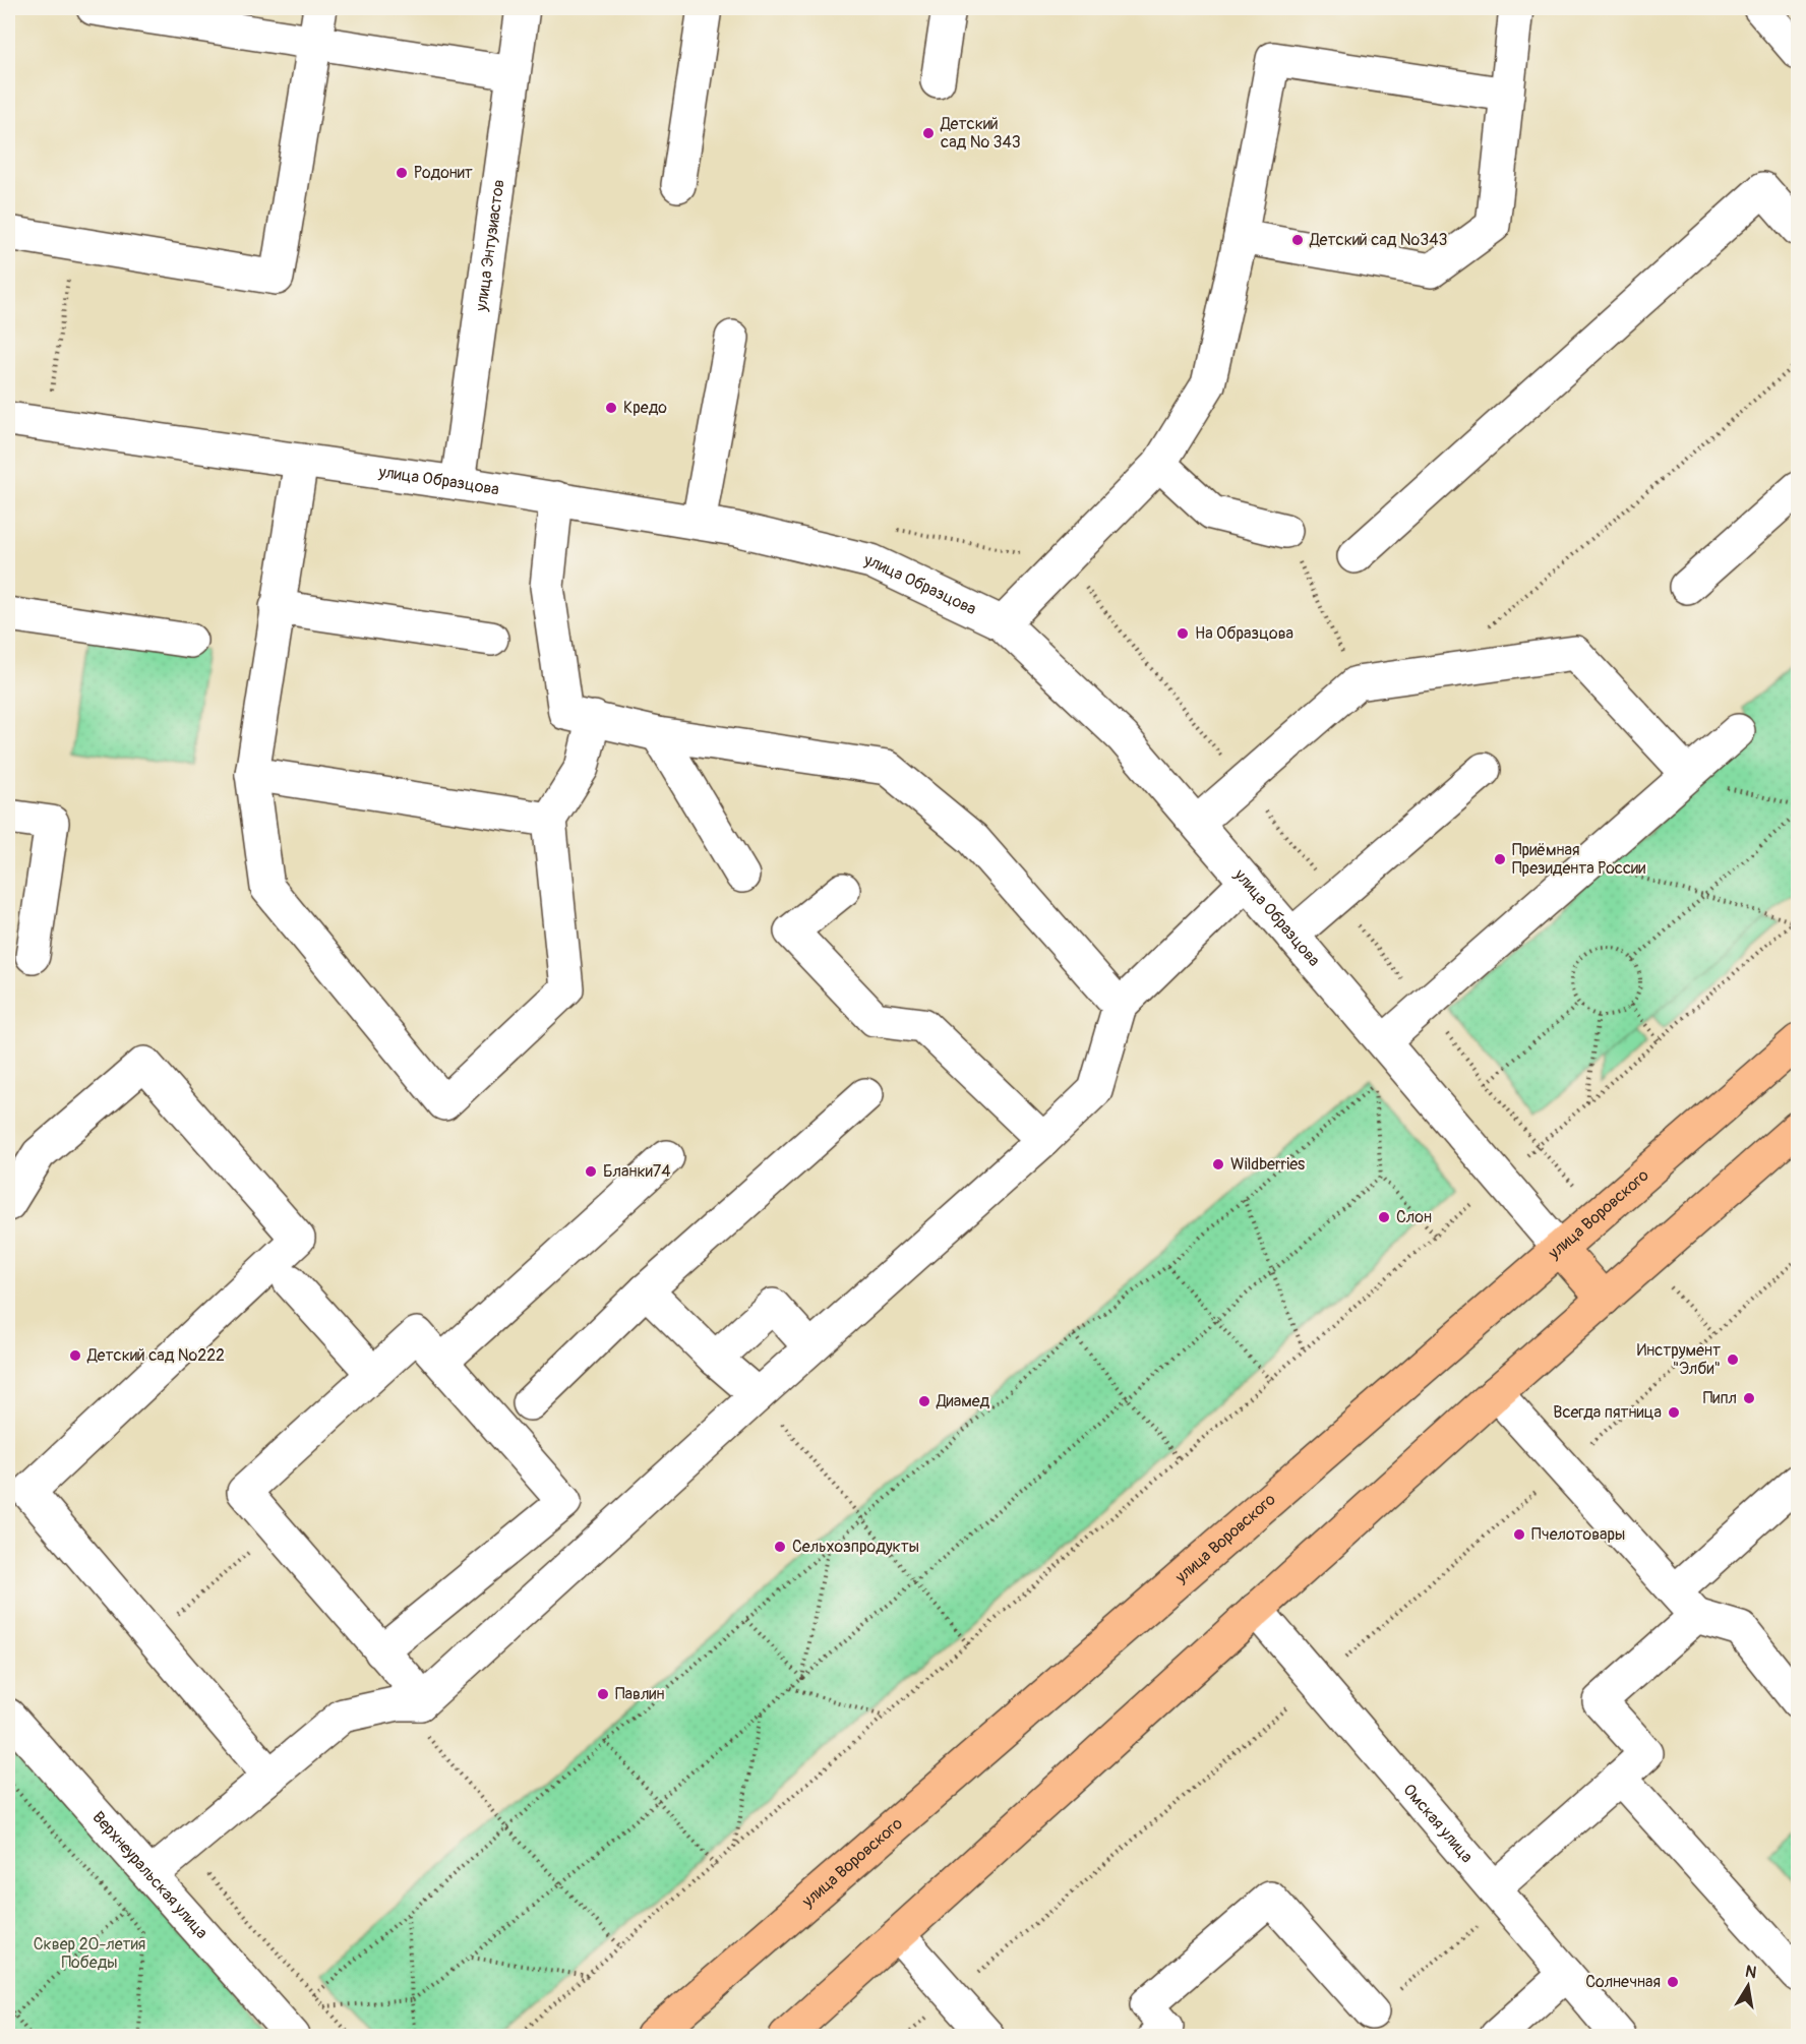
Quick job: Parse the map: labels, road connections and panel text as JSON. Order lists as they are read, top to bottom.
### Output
{
  "streets": {
    "main road": ["улица Воровского"],
    "street": [
      "улица Энтузиастов",
      "улица Образцова",
      "Омская улица",
      "Верхнеуральская улица"
    ]
  },
  "crossings": [
    ["улица Энтузиастов", "улица Образцова"],
    ["улица Образцова", "улица Воровского"]
  ],
  "parks": ["Сквер 20-летия Победы"],
  "places": [
    "Детский сад № 343",
    "Родонит",
    "Детский сад №343",
    "Кредо",
    "На Образцова",
    "Приёмная Президента России",
    "Wildberries",
    "Бланки74",
    "Слон",
    "Детский сад №222",
    "Инструмент \"Элби\"",
    "Пипл",
    "Диамед",
    "Всегда пятница",
    "Пчелотовары",
    "Сельхозпродукты",
    "Павлин",
    "Солнечная"
  ],
  "north": "top"
}
